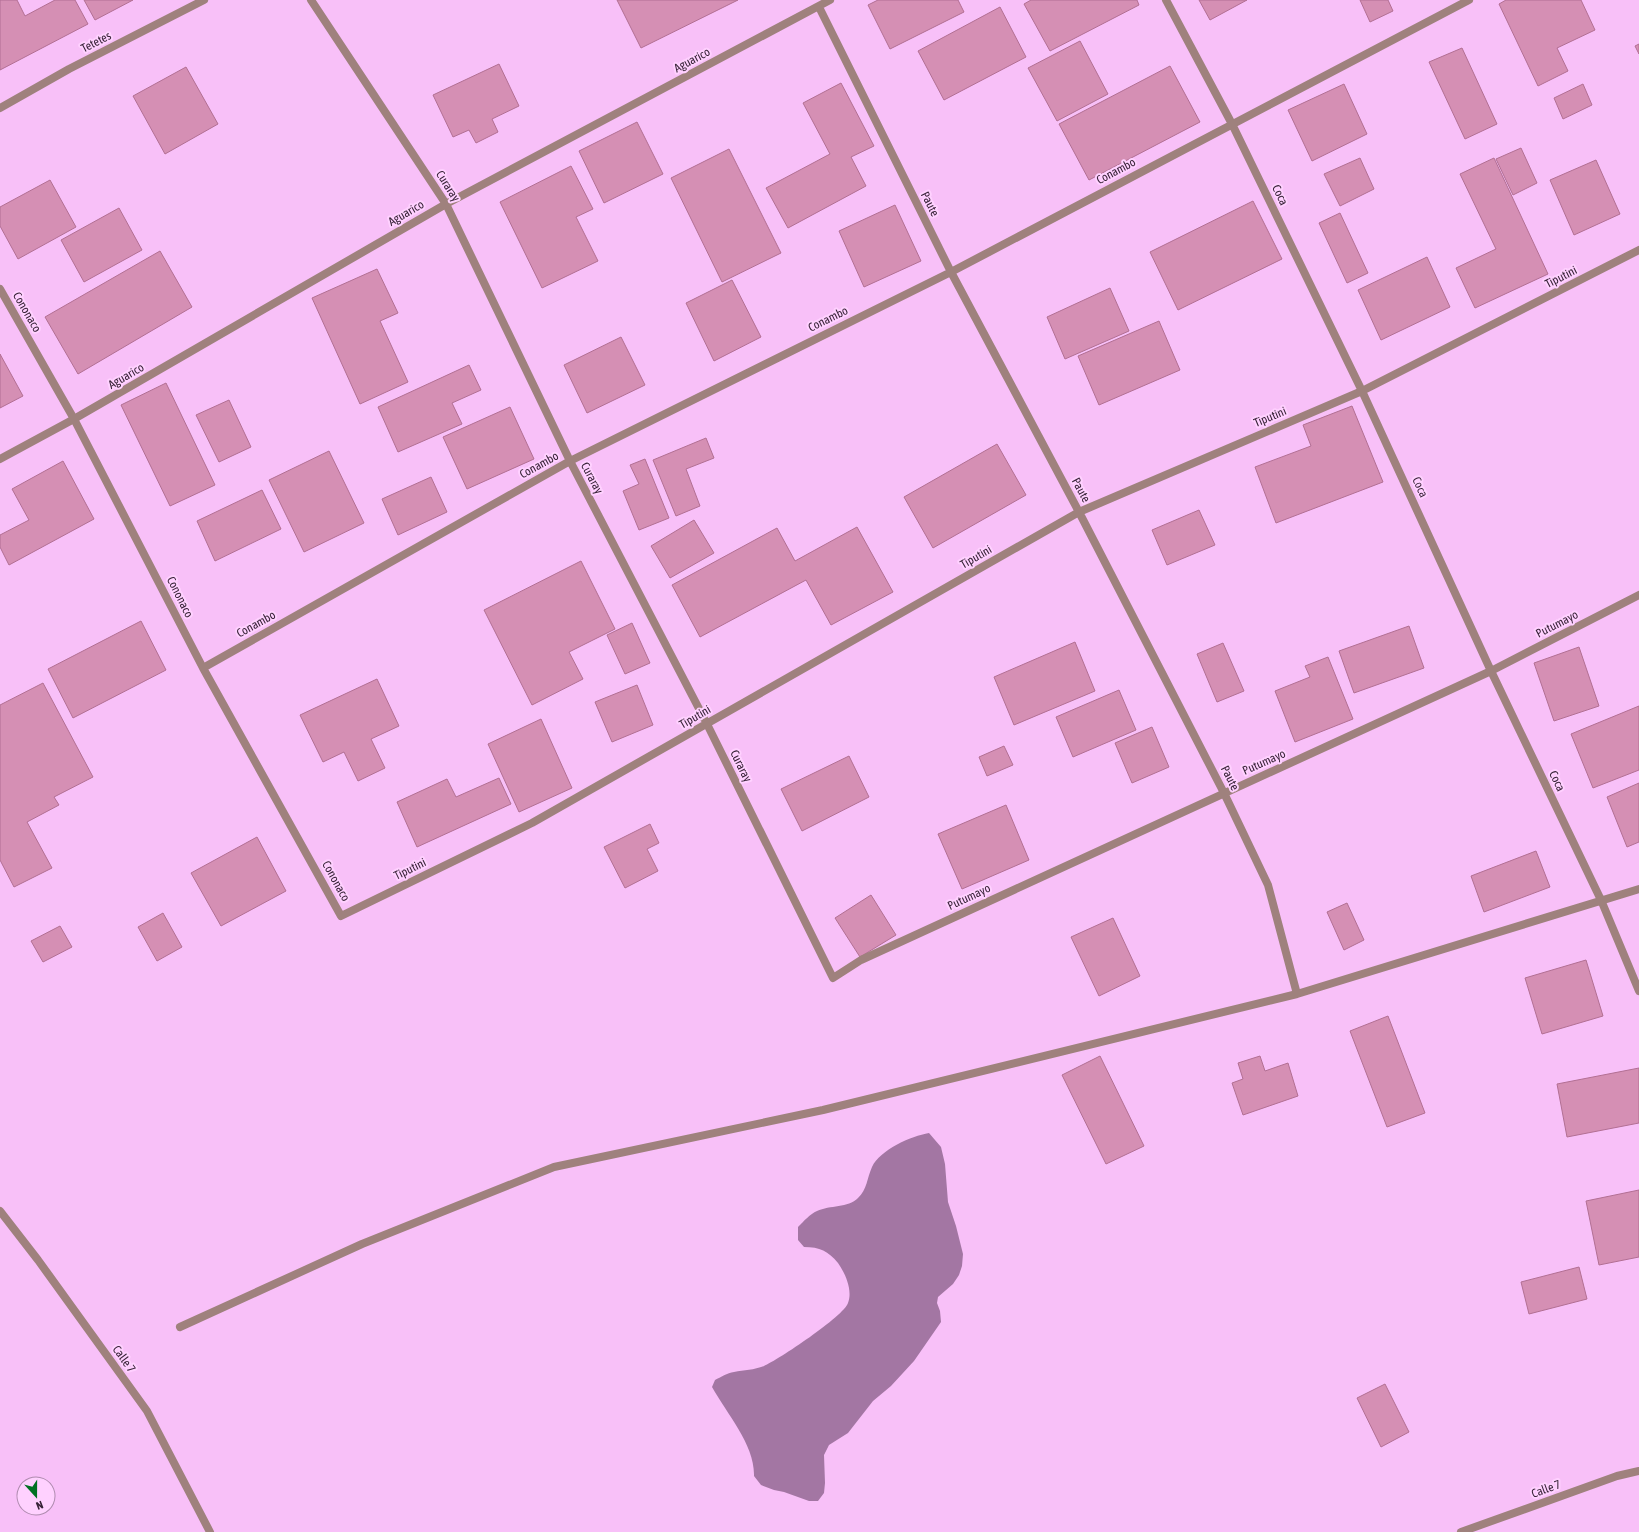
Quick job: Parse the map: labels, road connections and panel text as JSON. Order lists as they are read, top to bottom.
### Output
{
  "streets": {
    "street": [
      "Tetetes",
      "Aguarico",
      "Conambo",
      "Curaray",
      "Coca",
      "Paute",
      "Tiputini",
      "Cononaco",
      "Putumayo",
      "Calle 7"
    ]
  },
  "crossings": [
    ["Aguarico", "Curaray"],
    ["Aguarico", "Paute"],
    ["Aguarico", "Cononaco"],
    ["Conambo", "Curaray"],
    ["Conambo", "Coca"],
    ["Conambo", "Paute"],
    ["Conambo", "Cononaco"],
    ["Curaray", "Tiputini"],
    ["Curaray", "Putumayo"],
    ["Coca", "Tiputini"],
    ["Coca", "Putumayo"],
    ["Paute", "Tiputini"],
    ["Paute", "Putumayo"],
    ["Tiputini", "Cononaco"]
  ],
  "north": "bottom"
}
